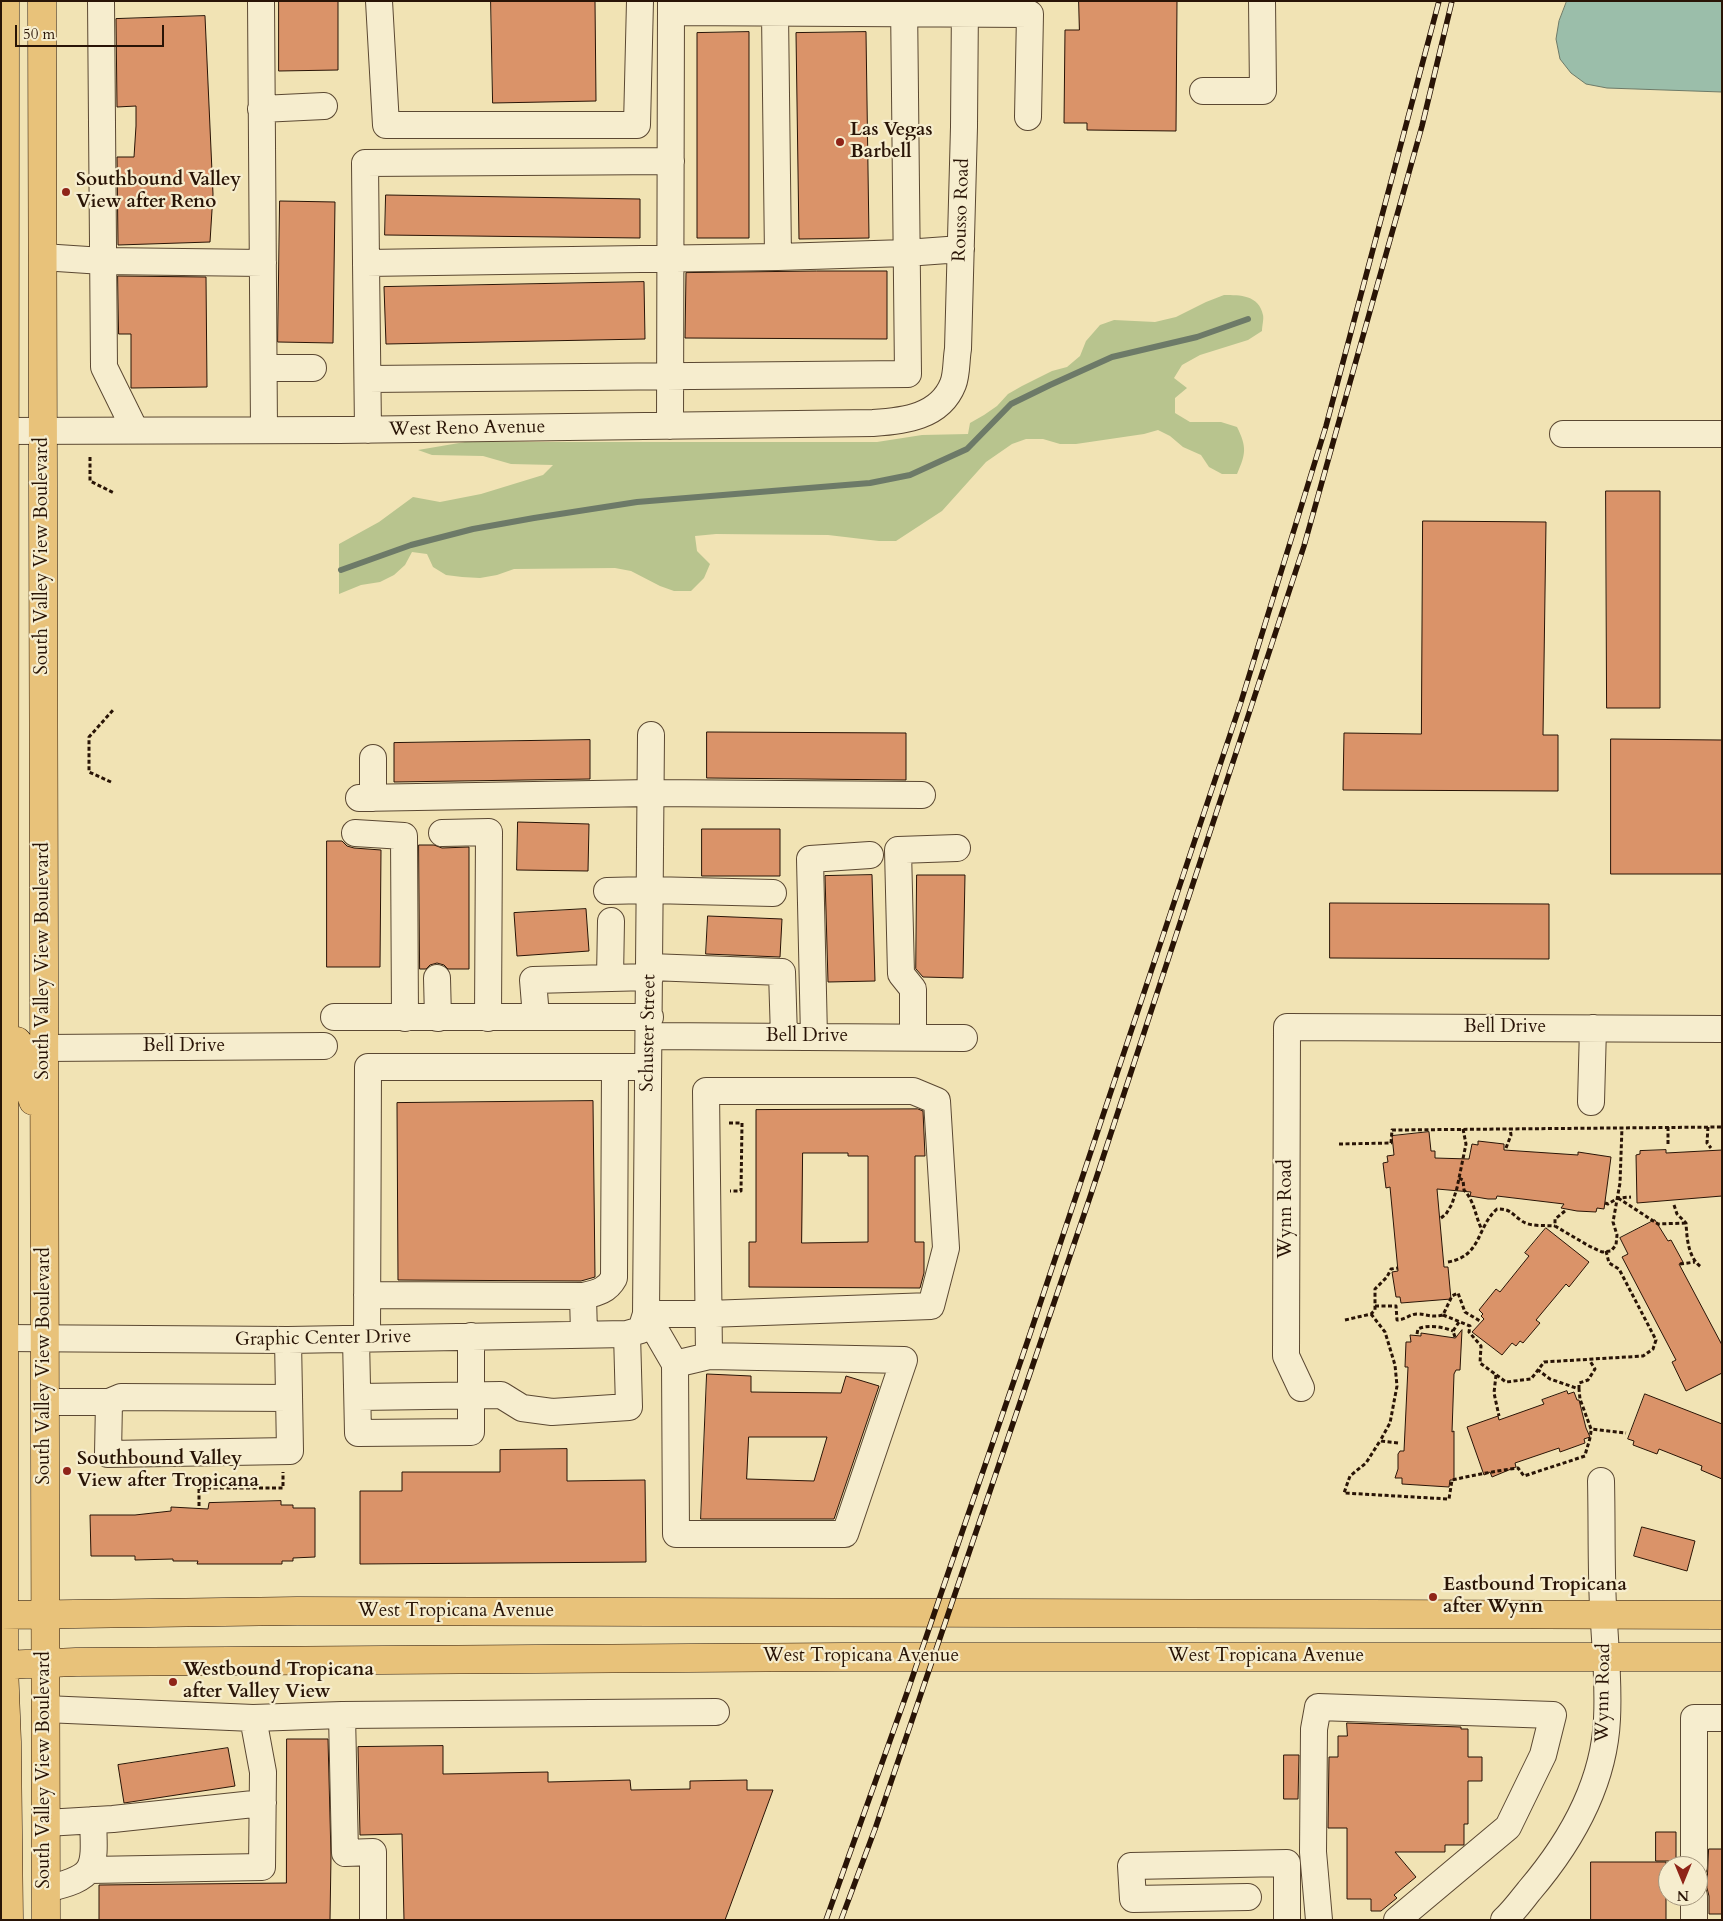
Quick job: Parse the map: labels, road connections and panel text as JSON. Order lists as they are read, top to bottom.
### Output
{
  "streets": {
    "main road": ["South Valley View Boulevard", "West Tropicana Avenue"],
    "street": [
      "Rousso Road",
      "West Reno Avenue",
      "Bell Drive",
      "Schuster Street",
      "Wynn Road",
      "Graphic Center Drive"
    ]
  },
  "crossings": [
    ["Rousso Road", "West Reno Avenue"],
    ["West Reno Avenue", "South Valley View Boulevard"],
    ["South Valley View Boulevard", "Bell Drive"],
    ["South Valley View Boulevard", "Graphic Center Drive"],
    ["South Valley View Boulevard", "West Tropicana Avenue"],
    ["Bell Drive", "Schuster Street"],
    ["Bell Drive", "Wynn Road"],
    ["Schuster Street", "Graphic Center Drive"],
    ["Wynn Road", "West Tropicana Avenue"]
  ],
  "places": [
    "Las Vegas Barbell",
    "Southbound Valley View after Reno",
    "Southbound Valley View after Tropicana",
    "Eastbound Tropicana after Wynn",
    "Westbound Tropicana after Valley View"
  ],
  "scale_bar": "50 m",
  "north": "bottom"
}
